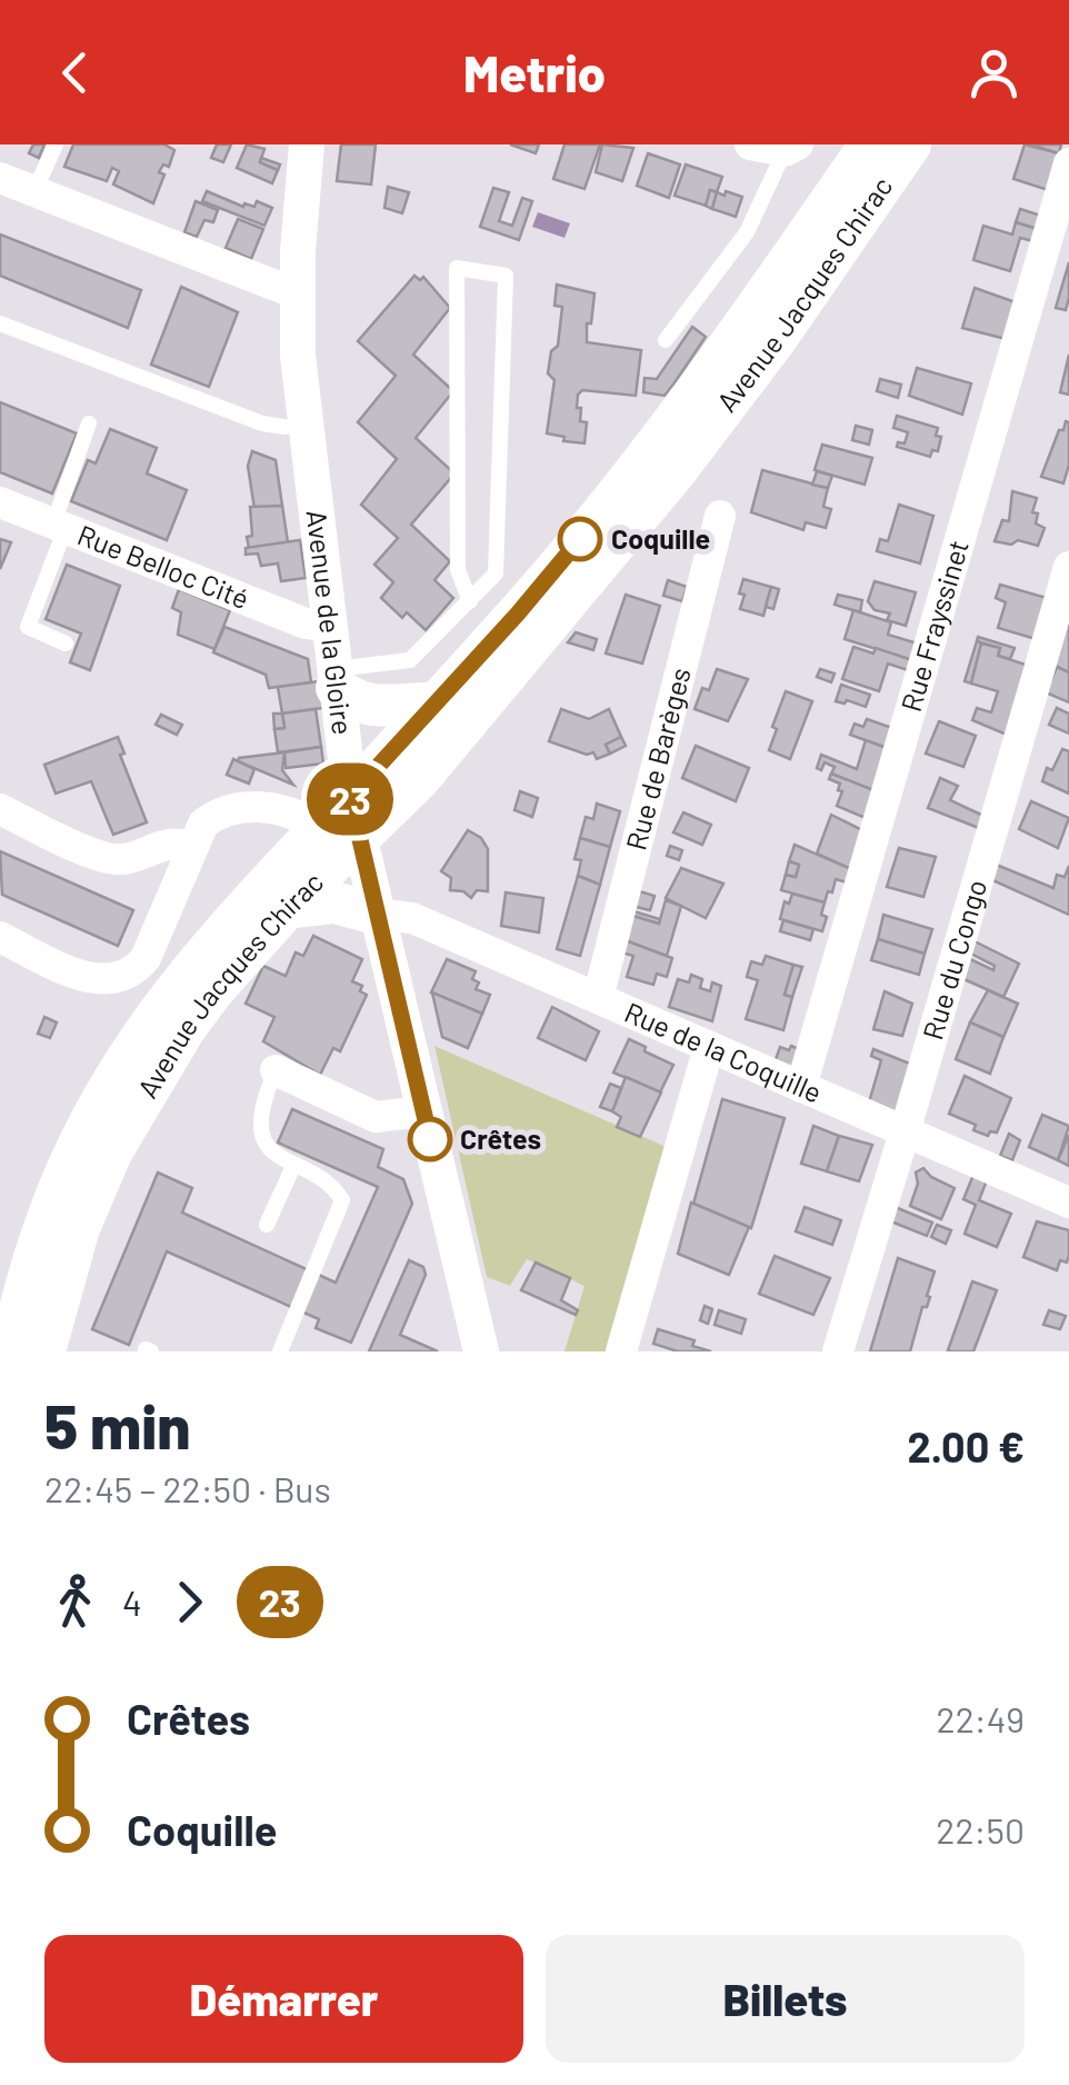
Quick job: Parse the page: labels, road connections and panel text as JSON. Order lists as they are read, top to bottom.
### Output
{
  "streets": {
    "main road": ["Avenue Jacques Chirac"],
    "street": [
      "Rue Belloc Cité",
      "Avenue de la Gloire",
      "Rue Frayssinet",
      "Rue de Barèges",
      "Rue du Congo",
      "Rue de la Coquille"
    ]
  },
  "crossings": [
    ["Avenue Jacques Chirac", "Avenue de la Gloire"],
    ["Rue Belloc Cité", "Avenue de la Gloire"],
    ["Rue Frayssinet", "Rue de la Coquille"],
    ["Rue de Barèges", "Rue de la Coquille"],
    ["Rue du Congo", "Rue de la Coquille"]
  ],
  "places": ["Coquille", "Crêtes"],
  "lines": ["bus line 23"],
  "page": {
    "header": "Metrio",
    "on_map": "23",
    "heading": ["5 min", "22:45 – 22:50 · Bus", "2.00 €"],
    "legs": ["4", "23"],
    "list": [
      {
        "name": "Crêtes",
        "value": "22:49"
      },
      {
        "name": "Coquille",
        "value": "22:50"
      }
    ],
    "buttons": ["Démarrer", "Billets"]
  }
}
